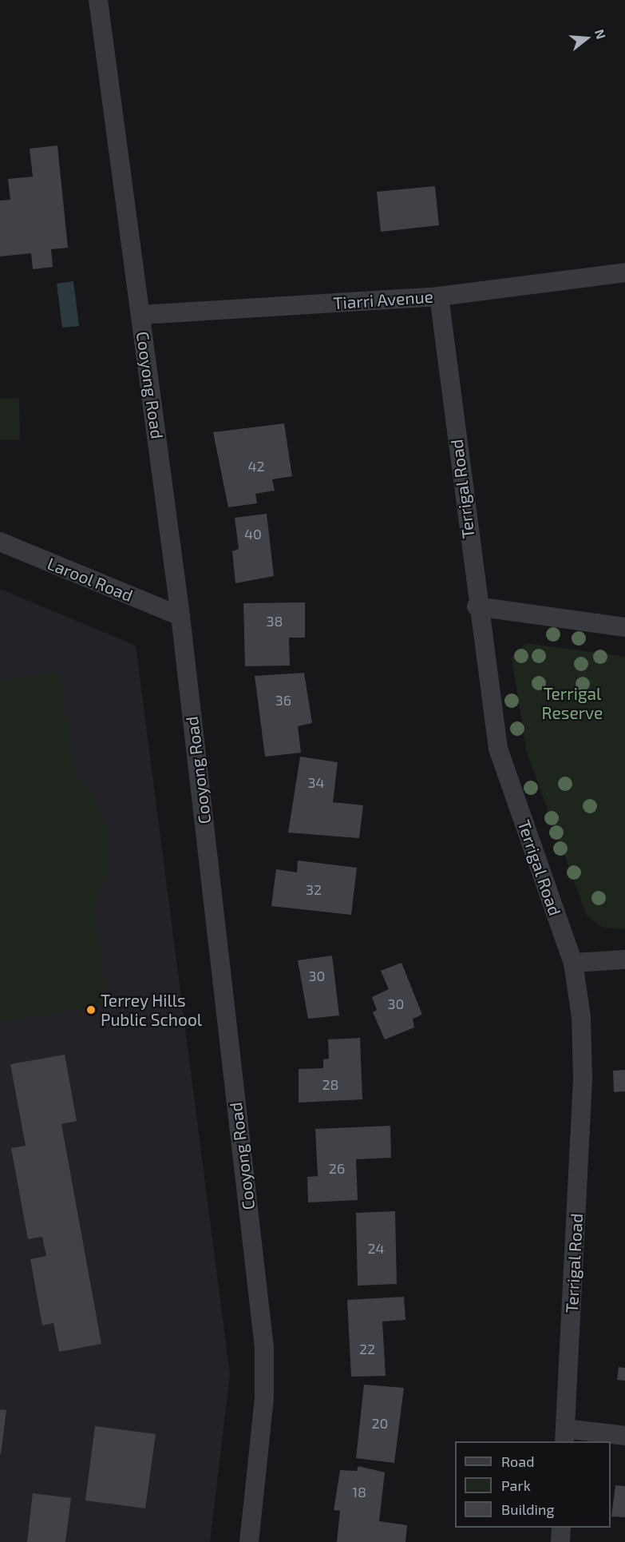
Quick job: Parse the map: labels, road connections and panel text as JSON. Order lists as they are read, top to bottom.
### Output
{
  "streets": {
    "street": [
      "Tiarri Avenue",
      "Cooyong Road",
      "Terrigal Road",
      "Larool Road"
    ]
  },
  "crossings": [
    ["Tiarri Avenue", "Cooyong Road"],
    ["Tiarri Avenue", "Terrigal Road"],
    ["Cooyong Road", "Larool Road"]
  ],
  "parks": ["Terrigal Reserve"],
  "places": ["Terrey Hills Public School"],
  "house_numbers": [
    "42",
    "40",
    "38",
    "36",
    "34",
    "32",
    "30",
    "30",
    "28",
    "26",
    "24",
    "22",
    "20",
    "18"
  ],
  "legend": ["Road", "Park", "Building"],
  "north": "right"
}
